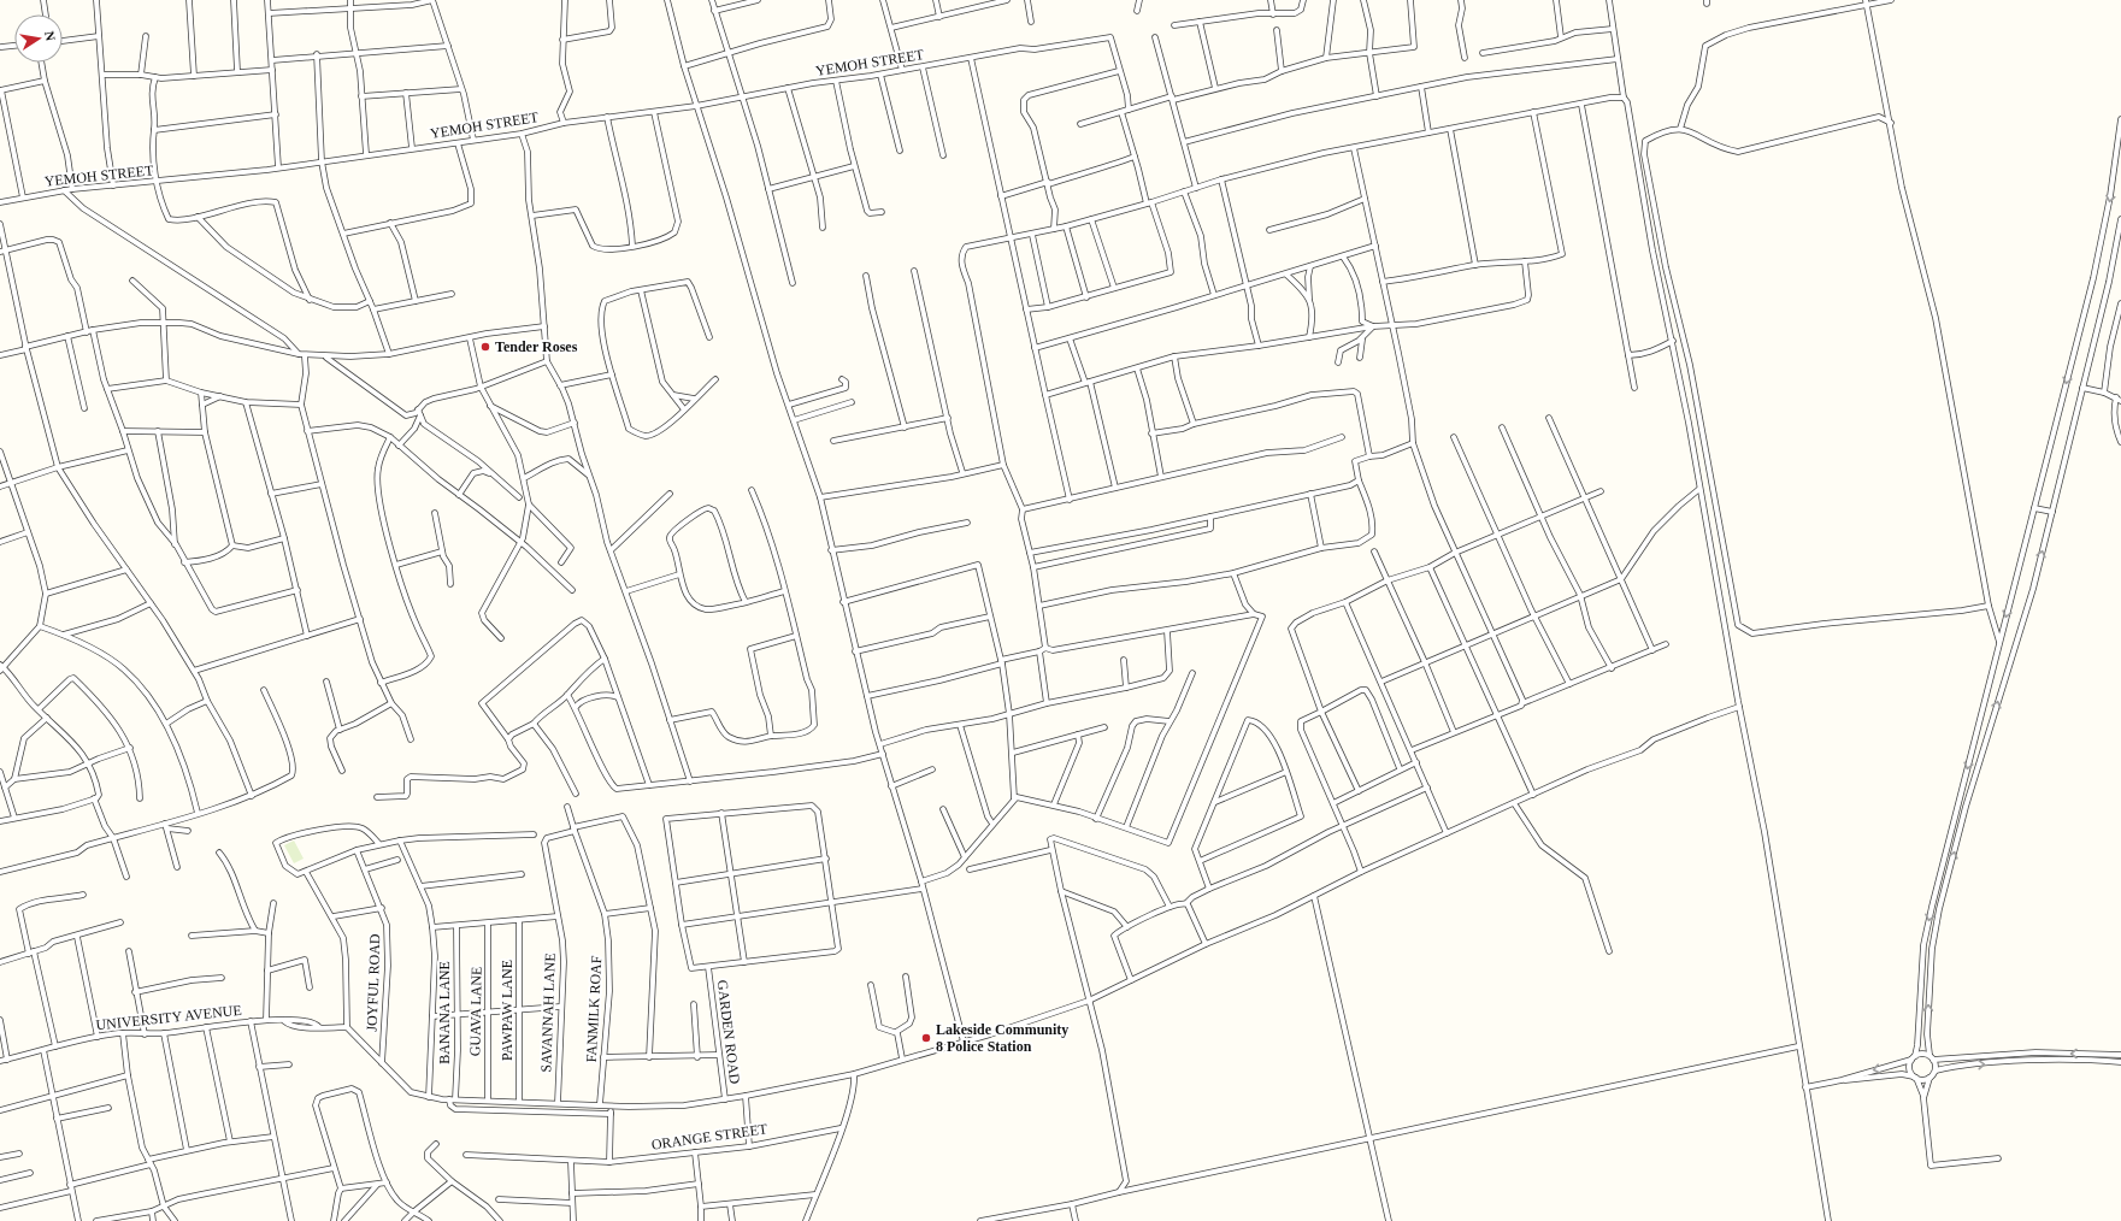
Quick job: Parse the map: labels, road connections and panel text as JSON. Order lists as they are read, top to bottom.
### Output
{
  "streets": {
    "street": [
      "YEMOH STREET",
      "JOYFUL ROAD",
      "FANMILK ROAF",
      "PAWPAW LANE",
      "GUAVA LANE",
      "BANANA LANE",
      "SAVANNAH LANE",
      "UNIVERSITY AVENUE",
      "GARDEN ROAD",
      "ORANGE STREET"
    ]
  },
  "crossings": [
    ["FANMILK ROAF", "SAVANNAH LANE"]
  ],
  "places": ["Tender Roses", "Lakeside Community 8 Police Station"],
  "north": "right"
}
